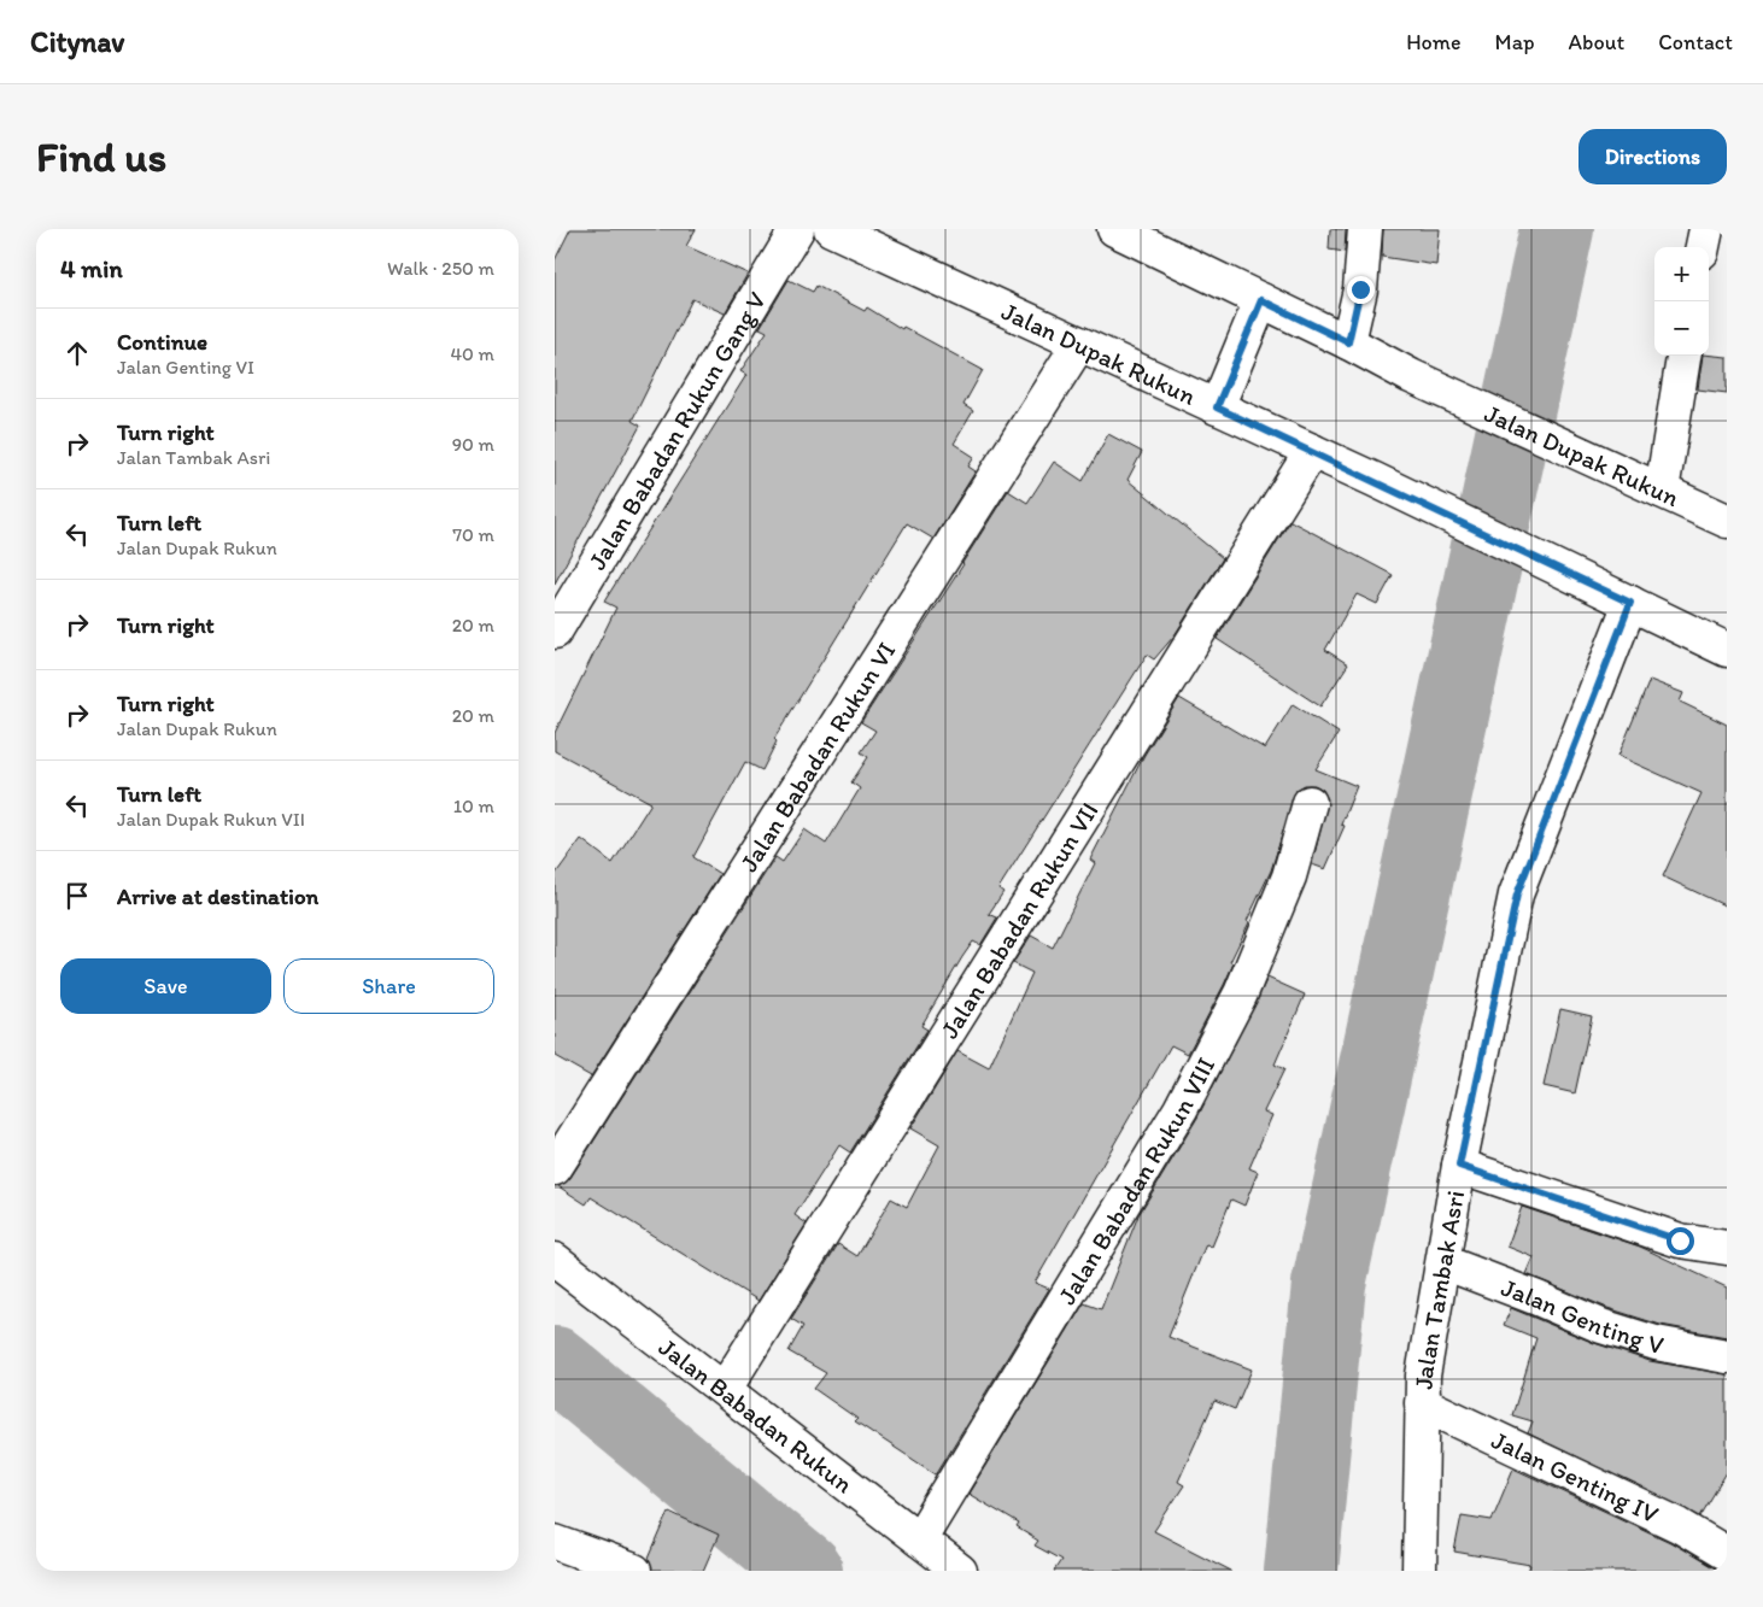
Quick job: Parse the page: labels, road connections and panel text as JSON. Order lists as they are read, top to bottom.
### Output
{
  "streets": {
    "street": [
      "Jalan Dupak Rukun",
      "Jalan Babadan Rukun Gang V",
      "Jalan Babadan Rukun VI",
      "Jalan Babadan Rukun VII",
      "Jalan Babadan Rukun VIII",
      "Jalan Tambak Asri",
      "Jalan Genting V",
      "Jalan Babadan Rukun",
      "Jalan Genting IV"
    ]
  },
  "crossings": [
    ["Jalan Dupak Rukun", "Jalan Babadan Rukun VI"],
    ["Jalan Dupak Rukun", "Jalan Babadan Rukun VII"],
    ["Jalan Dupak Rukun", "Jalan Tambak Asri"],
    ["Jalan Babadan Rukun VII", "Jalan Babadan Rukun"],
    ["Jalan Babadan Rukun VIII", "Jalan Babadan Rukun"],
    ["Jalan Tambak Asri", "Jalan Genting V"],
    ["Jalan Tambak Asri", "Jalan Genting IV"]
  ],
  "page": {
    "header": "Citynav",
    "nav": [
      "Home",
      "Map",
      "About",
      "Contact"
    ],
    "buttons": [
      "Directions",
      ["Save", "Share"]
    ],
    "title": "Find us",
    "heading": ["4 min", "Walk · 250 m"],
    "map_buttons": ["+", "−"],
    "list": [
      ["Continue", "Jalan Genting VI", "40 m"],
      ["Turn right", "Jalan Tambak Asri", "90 m"],
      ["Turn left", "Jalan Dupak Rukun", "70 m"],
      ["Turn right", "20 m"],
      ["Turn right", "Jalan Dupak Rukun", "20 m"],
      ["Turn left", "Jalan Dupak Rukun VII", "10 m"],
      "Arrive at destination"
    ]
  }
}
